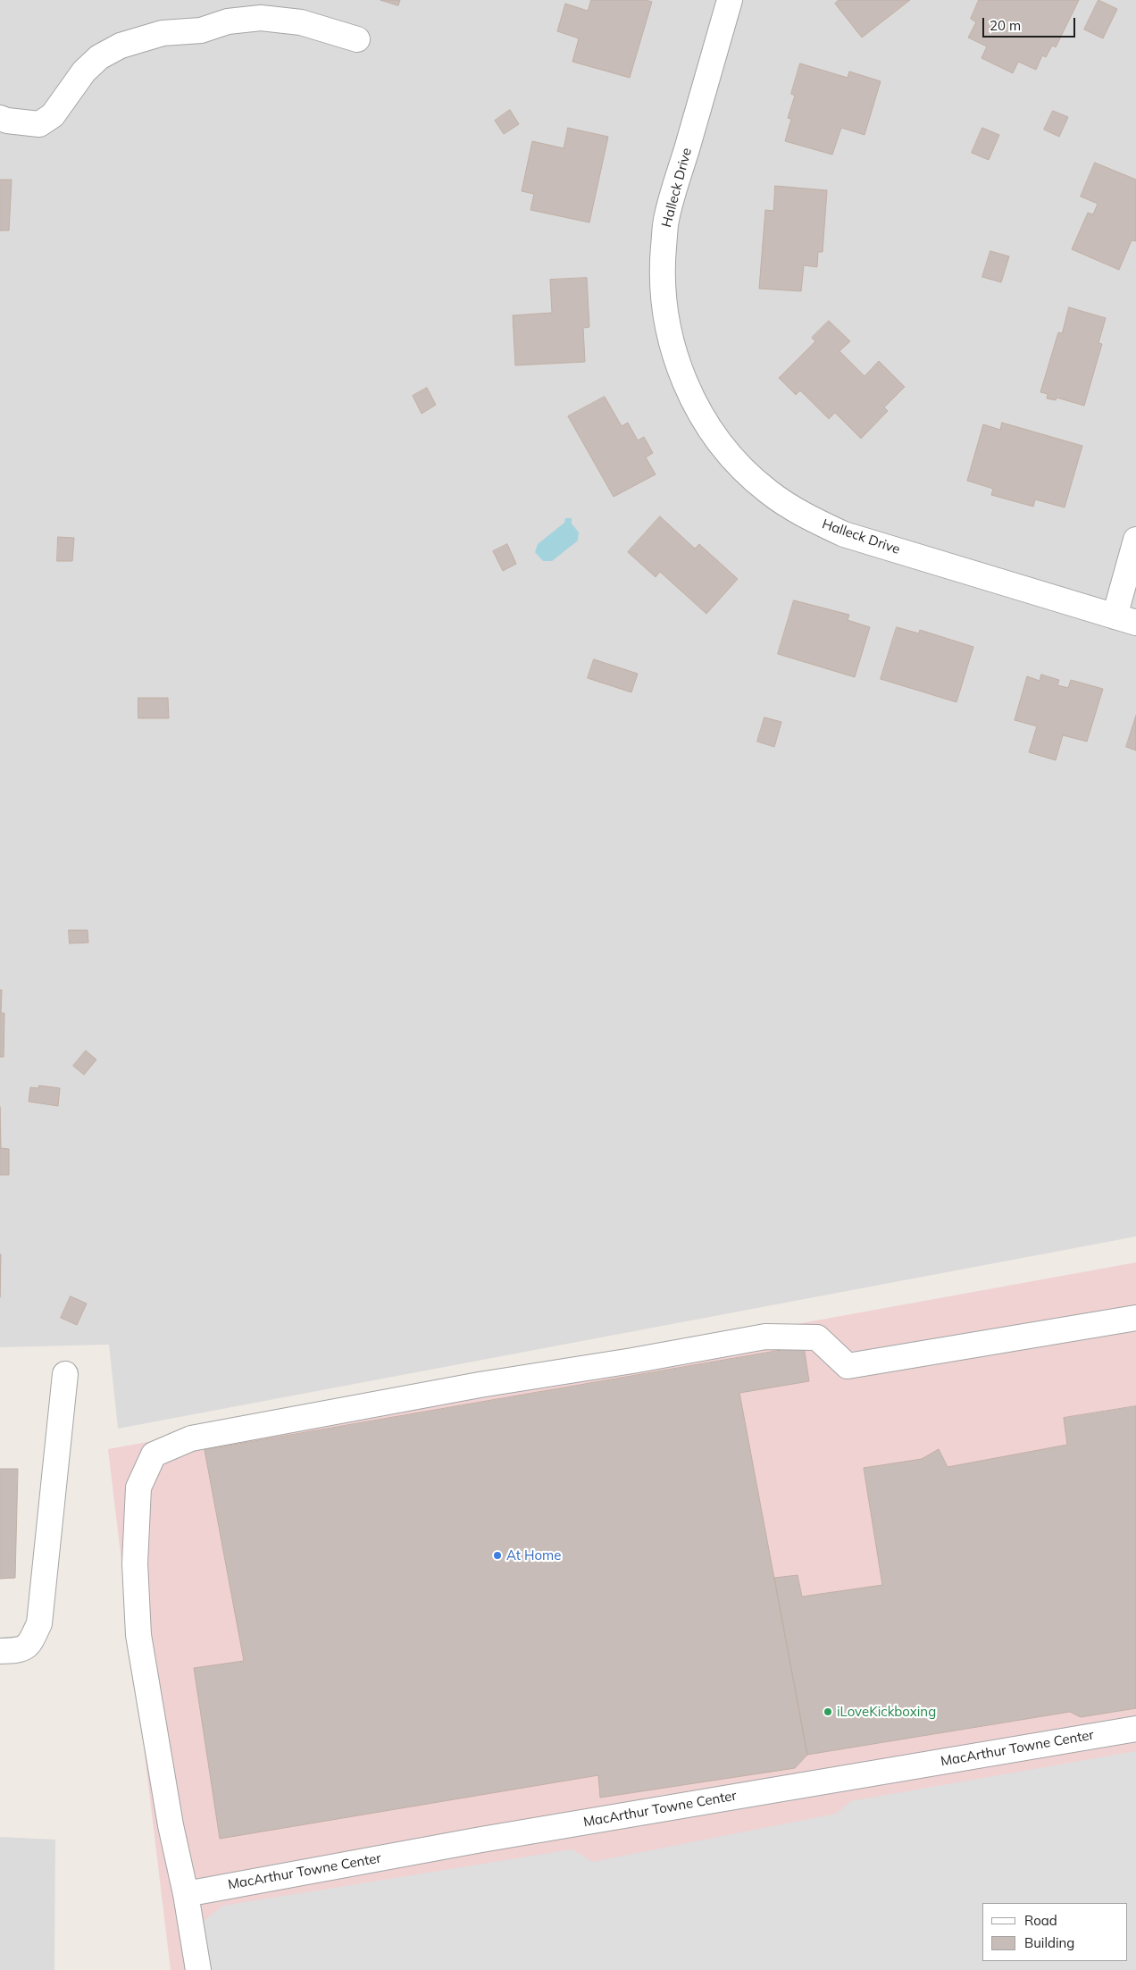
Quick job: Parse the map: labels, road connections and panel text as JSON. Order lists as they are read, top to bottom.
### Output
{
  "streets": {
    "street": ["Halleck Drive", "MacArthur Towne Center"]
  },
  "places": ["At Home", "iLoveKickboxing"],
  "legend": ["Road", "Building"],
  "scale_bar": "20 m"
}
